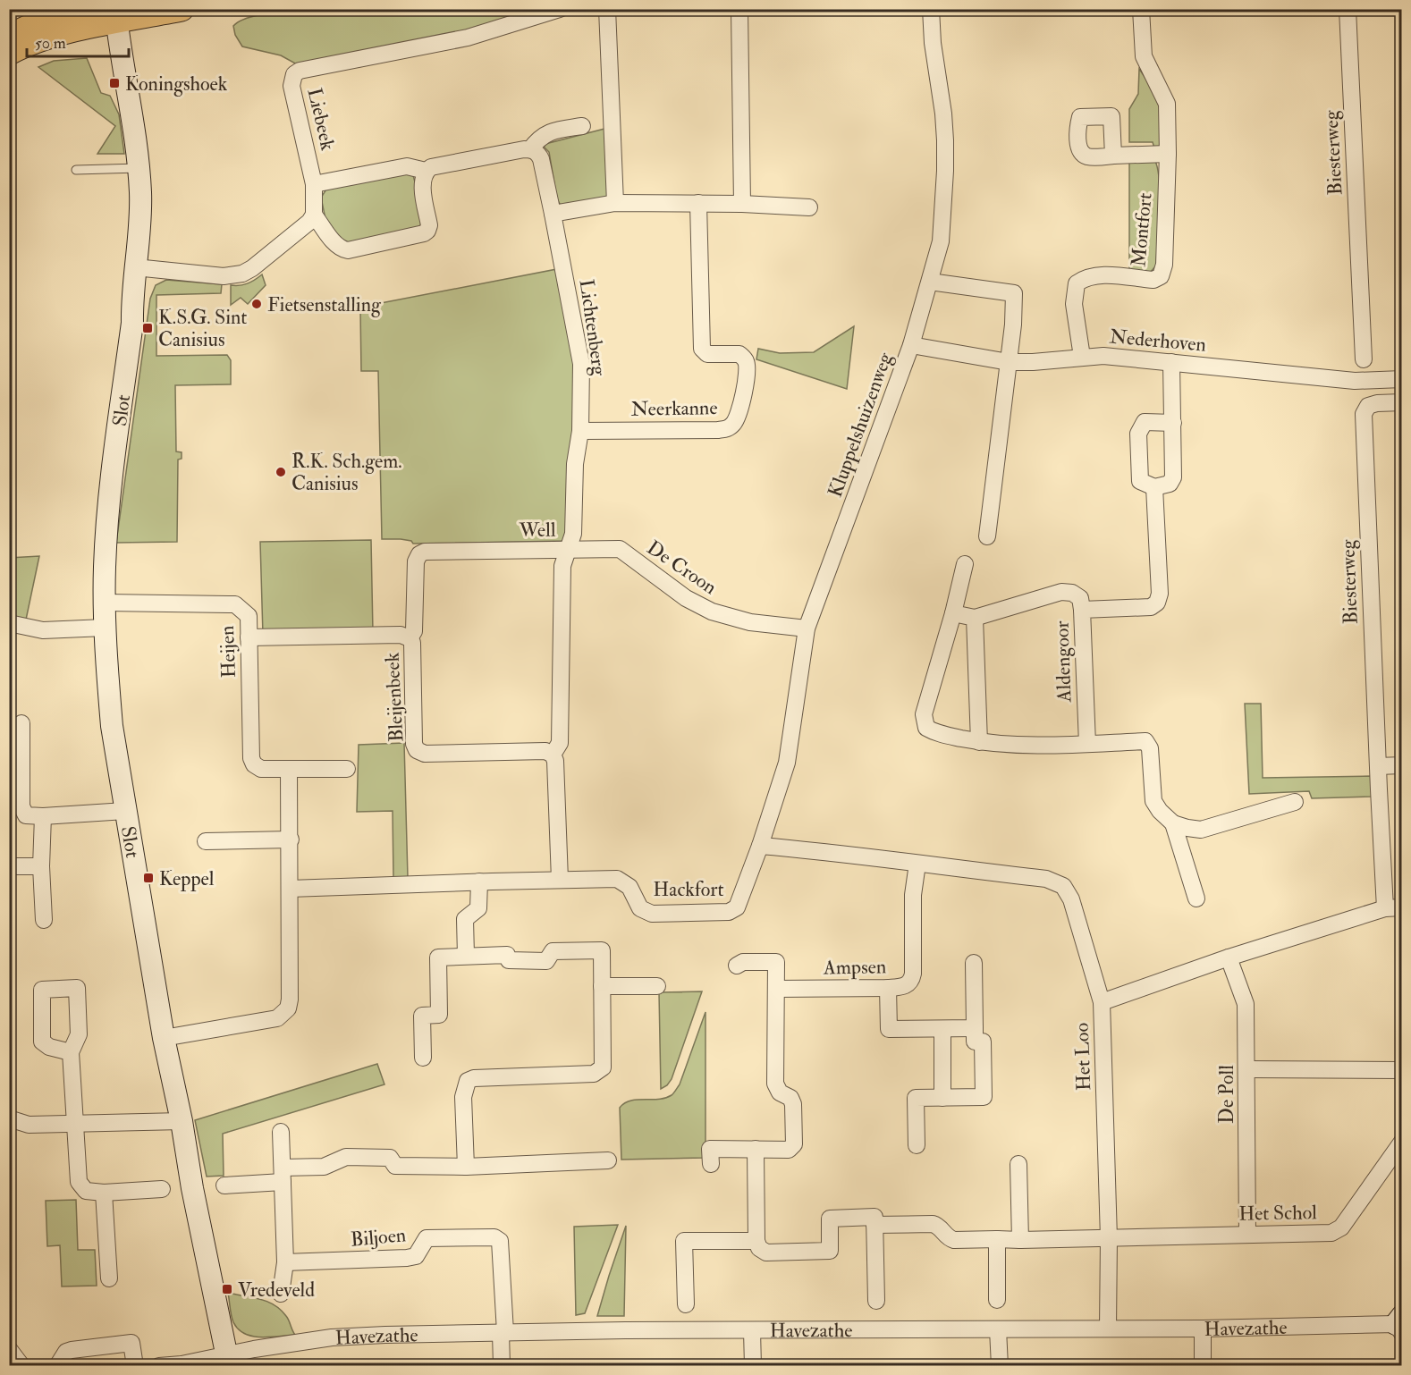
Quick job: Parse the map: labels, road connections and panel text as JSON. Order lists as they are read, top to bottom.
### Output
{
  "streets": {
    "street": [
      "Liebeek",
      "Biesterweg",
      "Montfort",
      "Lichtenberg",
      "Nederhoven",
      "Neerkanne",
      "Slot",
      "Kluppelshuizenweg",
      "Well",
      "De Croon",
      "Heijen",
      "Aldengoor",
      "Bleijenbeek",
      "Hackfort",
      "Ampsen",
      "Het Loo",
      "De Poll",
      "Het Schol",
      "Biljoen",
      "Havezathe"
    ]
  },
  "crossings": [
    ["Montfort", "Nederhoven"],
    ["Lichtenberg", "Neerkanne"],
    ["Lichtenberg", "Well"],
    ["Lichtenberg", "De Croon"],
    ["Nederhoven", "Kluppelshuizenweg"],
    ["Slot", "Heijen"],
    ["Slot", "Havezathe"],
    ["Kluppelshuizenweg", "De Croon"],
    ["Kluppelshuizenweg", "Hackfort"],
    ["Well", "De Croon"],
    ["Well", "Bleijenbeek"],
    ["Heijen", "Bleijenbeek"],
    ["Het Loo", "De Poll"],
    ["Het Loo", "Het Schol"],
    ["Het Loo", "Havezathe"],
    ["De Poll", "Het Schol"],
    ["Biljoen", "Havezathe"]
  ],
  "places": {
    "transit": [
      "Koningshoek",
      "K.S.G. Sint Canisius",
      "Keppel",
      "Vredeveld"
    ],
    "other": ["Fietsenstalling", "R.K. Sch.gem. Canisius"]
  },
  "scale_bar": "50 m"
}
